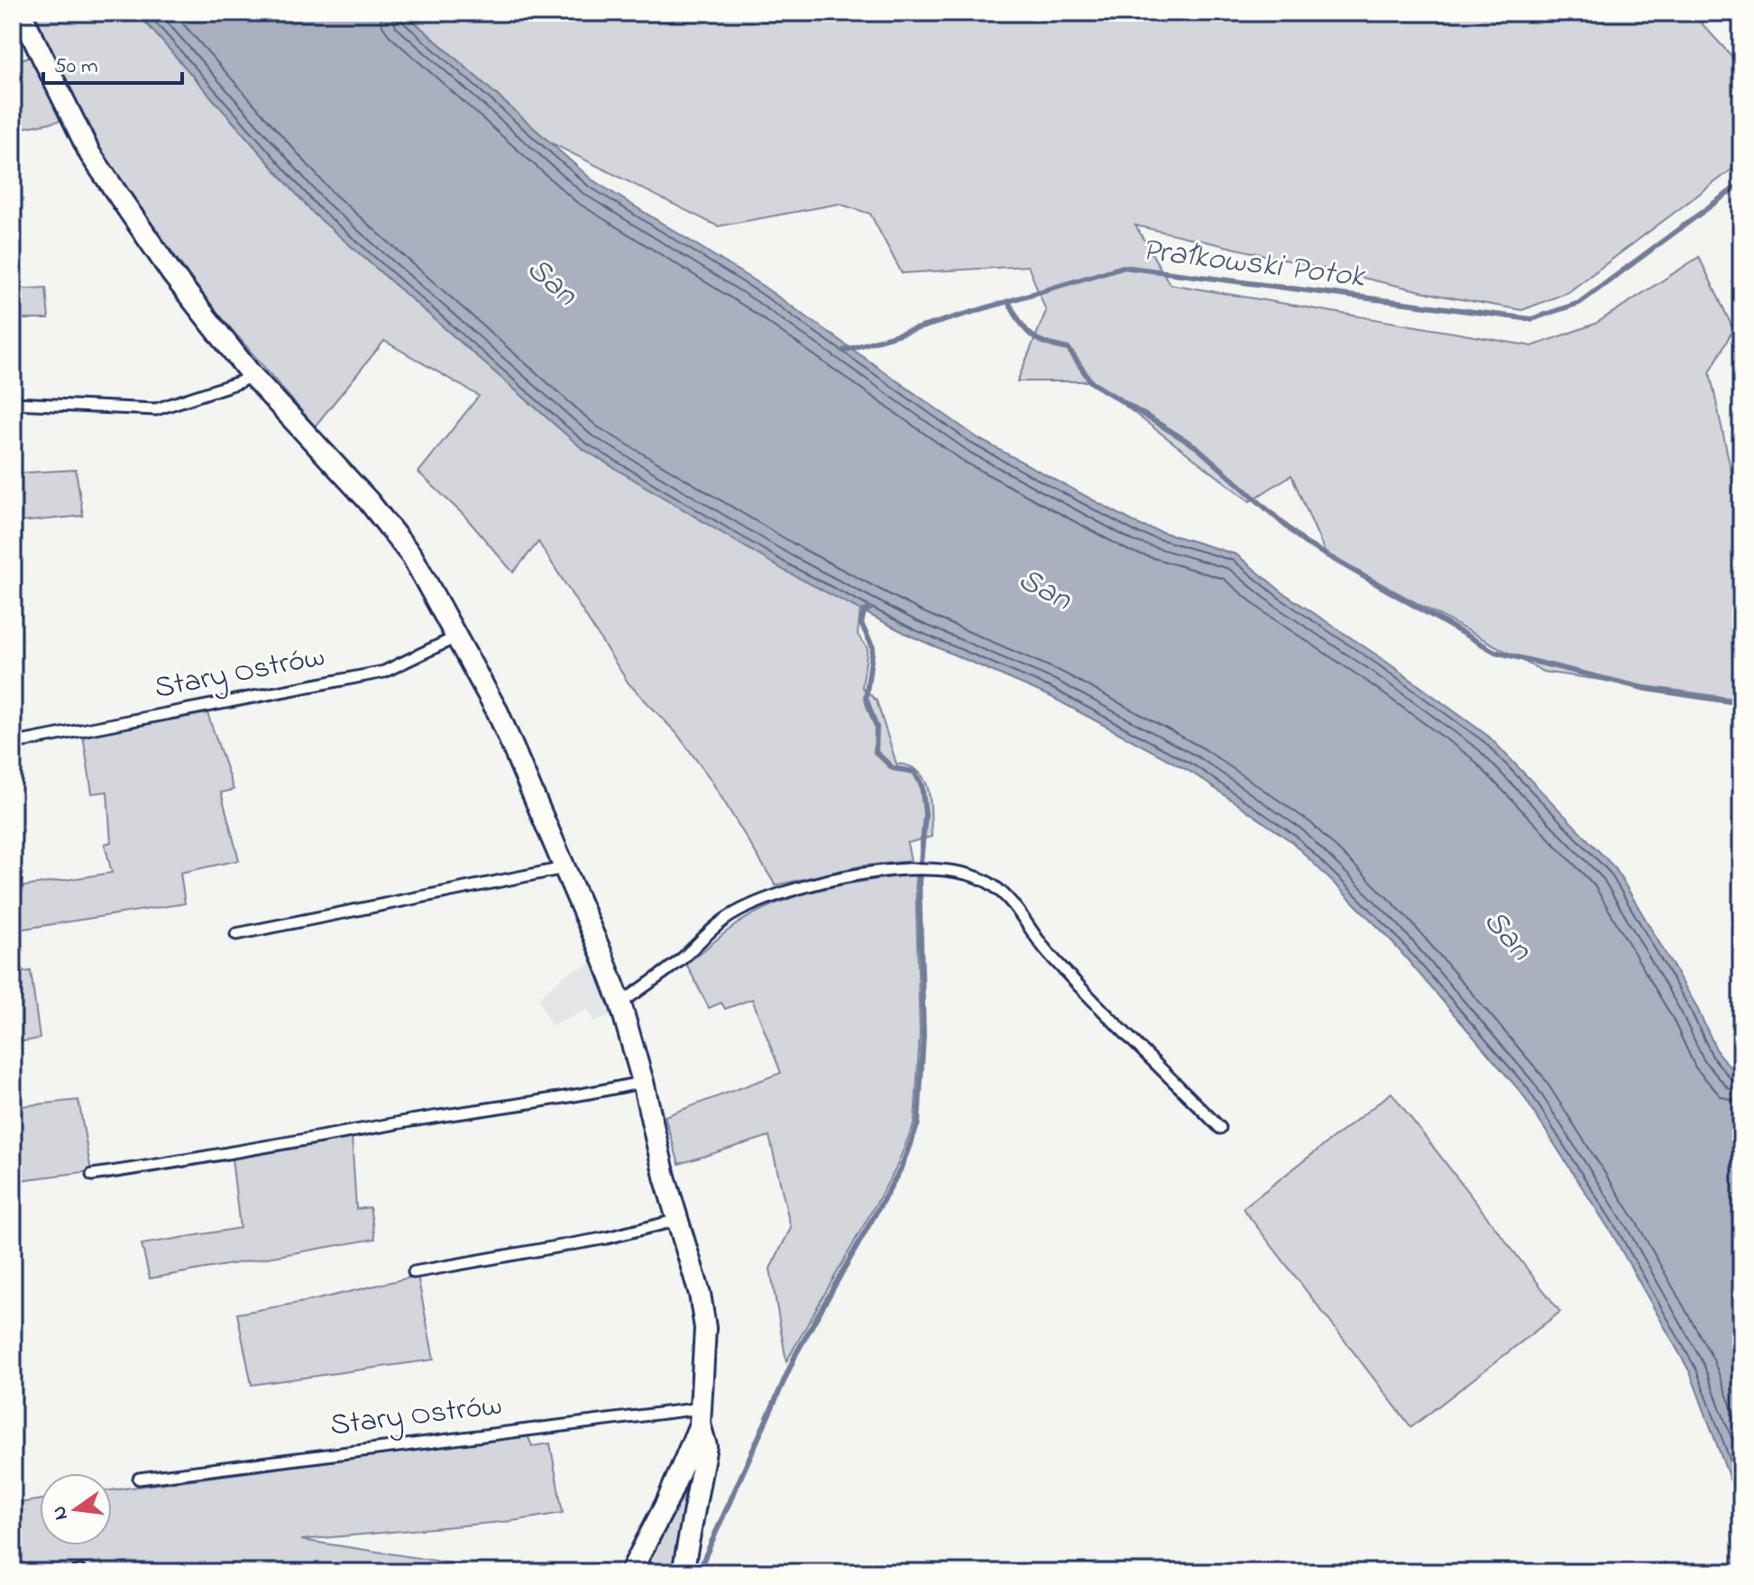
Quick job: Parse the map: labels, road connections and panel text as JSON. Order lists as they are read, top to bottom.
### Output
{
  "streets": {
    "lane": ["Stary Ostrów"]
  },
  "water": ["Prałkowski Potok", "San"],
  "scale_bar": "50 m",
  "north": "left"
}
